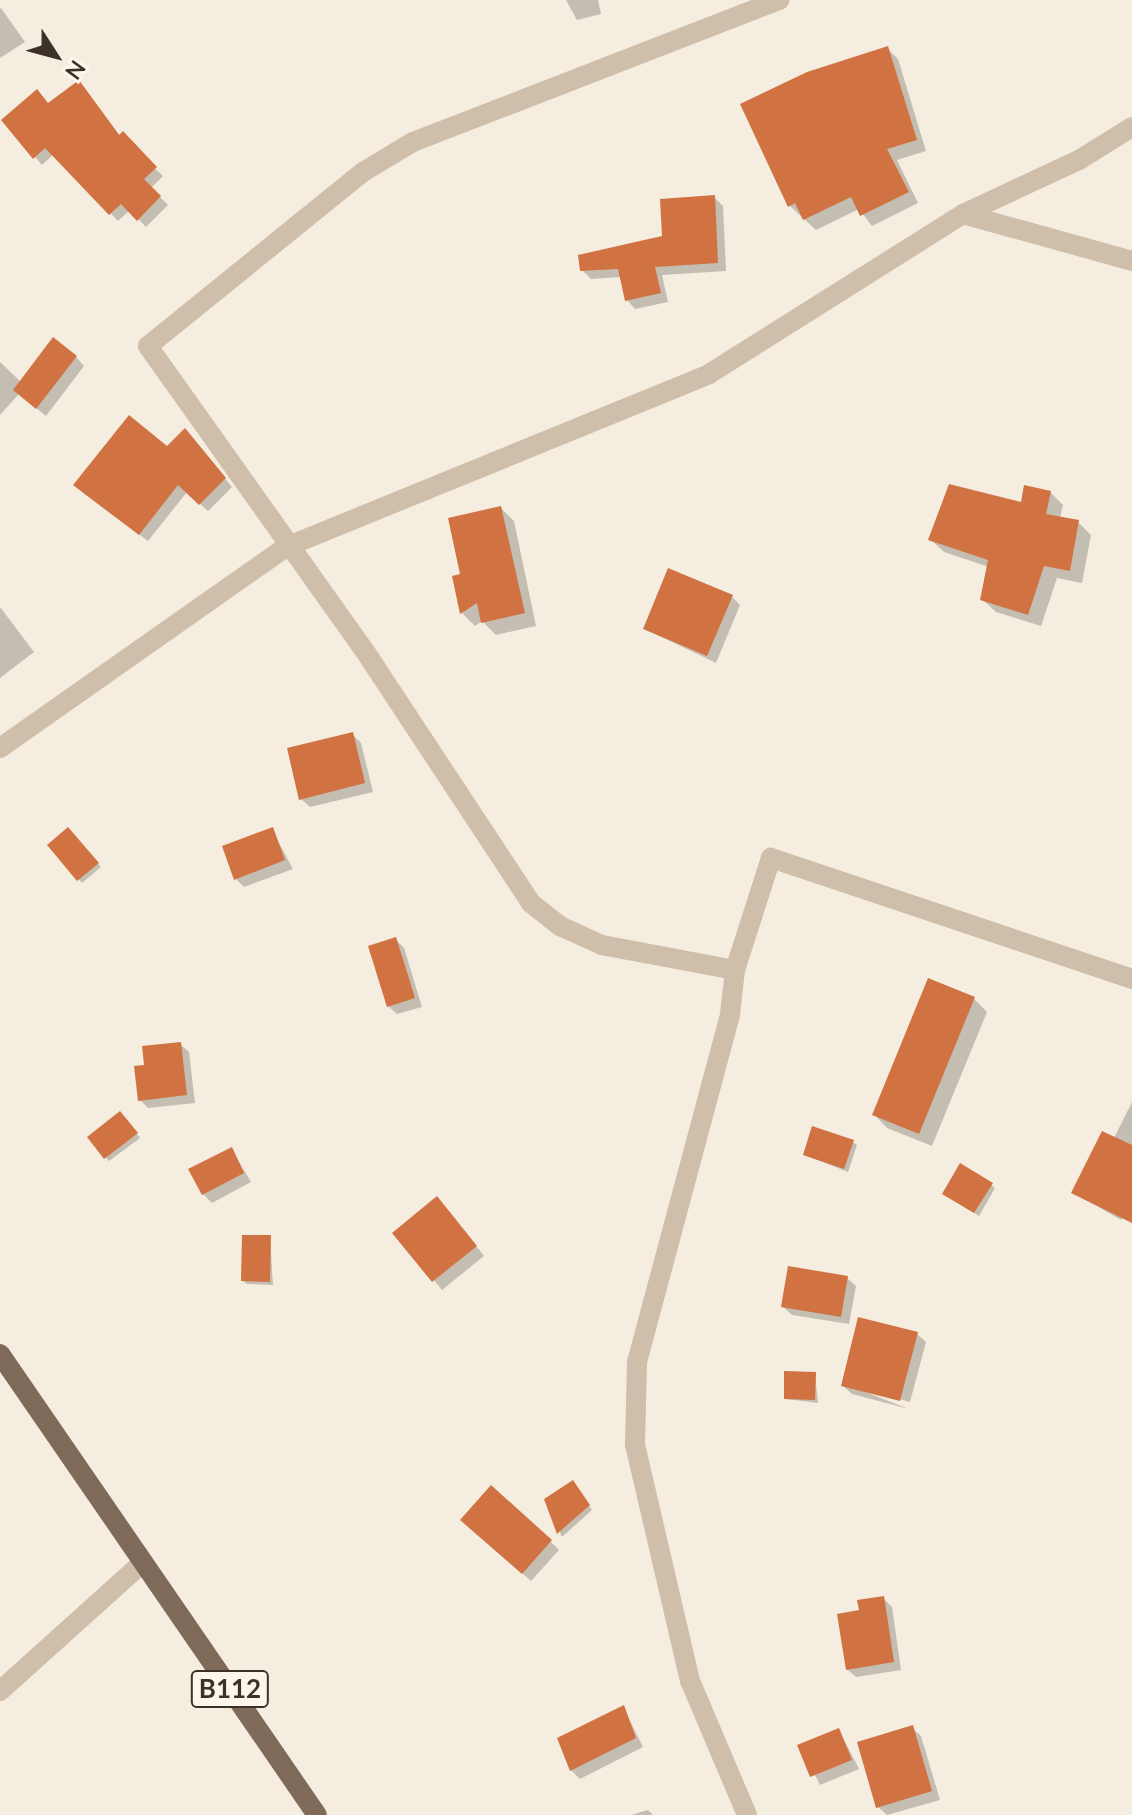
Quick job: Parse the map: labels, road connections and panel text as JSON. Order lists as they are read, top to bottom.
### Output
{
  "streets": {
    "main road": ["B112"]
  },
  "north": "bottom right"
}
